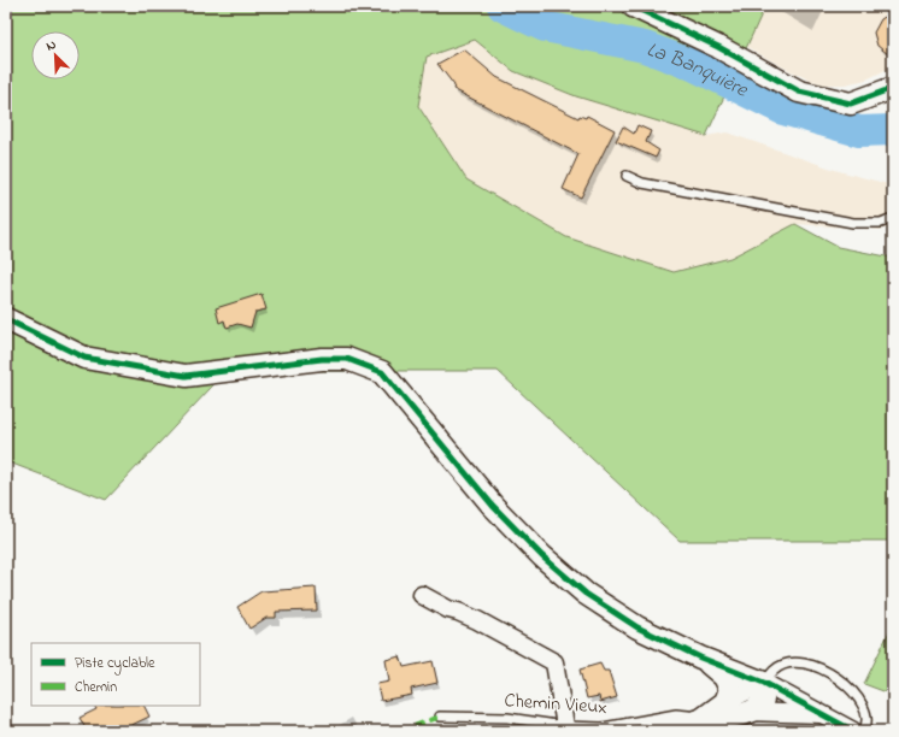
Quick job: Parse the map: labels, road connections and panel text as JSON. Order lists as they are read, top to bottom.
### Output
{
  "streets": {
    "lane": ["Chemin Vieux"]
  },
  "water": ["La Banquière"],
  "legend": ["Piste cyclable", "Chemin"],
  "north": "top left"
}
